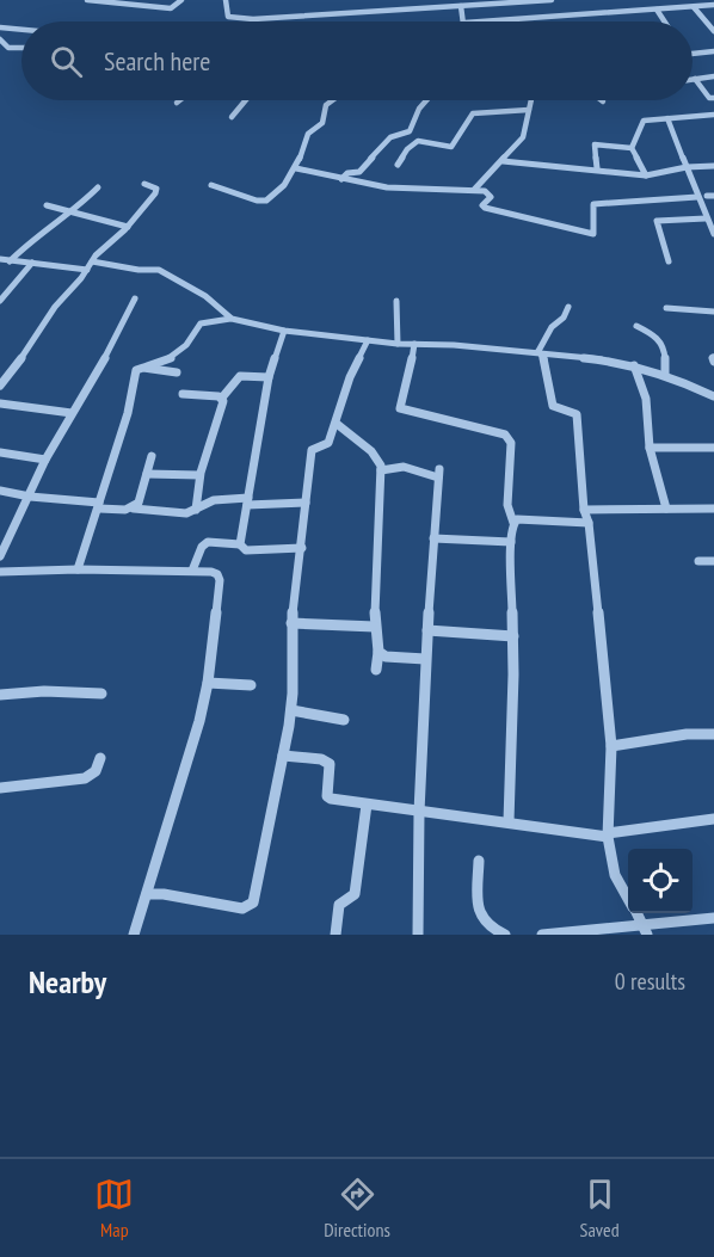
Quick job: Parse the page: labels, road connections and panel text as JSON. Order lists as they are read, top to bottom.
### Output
{
  "page": {
    "search": "Search here",
    "heading": ["Nearby", "0 results"],
    "nav": ["Map", "Directions", "Saved"]
  }
}
